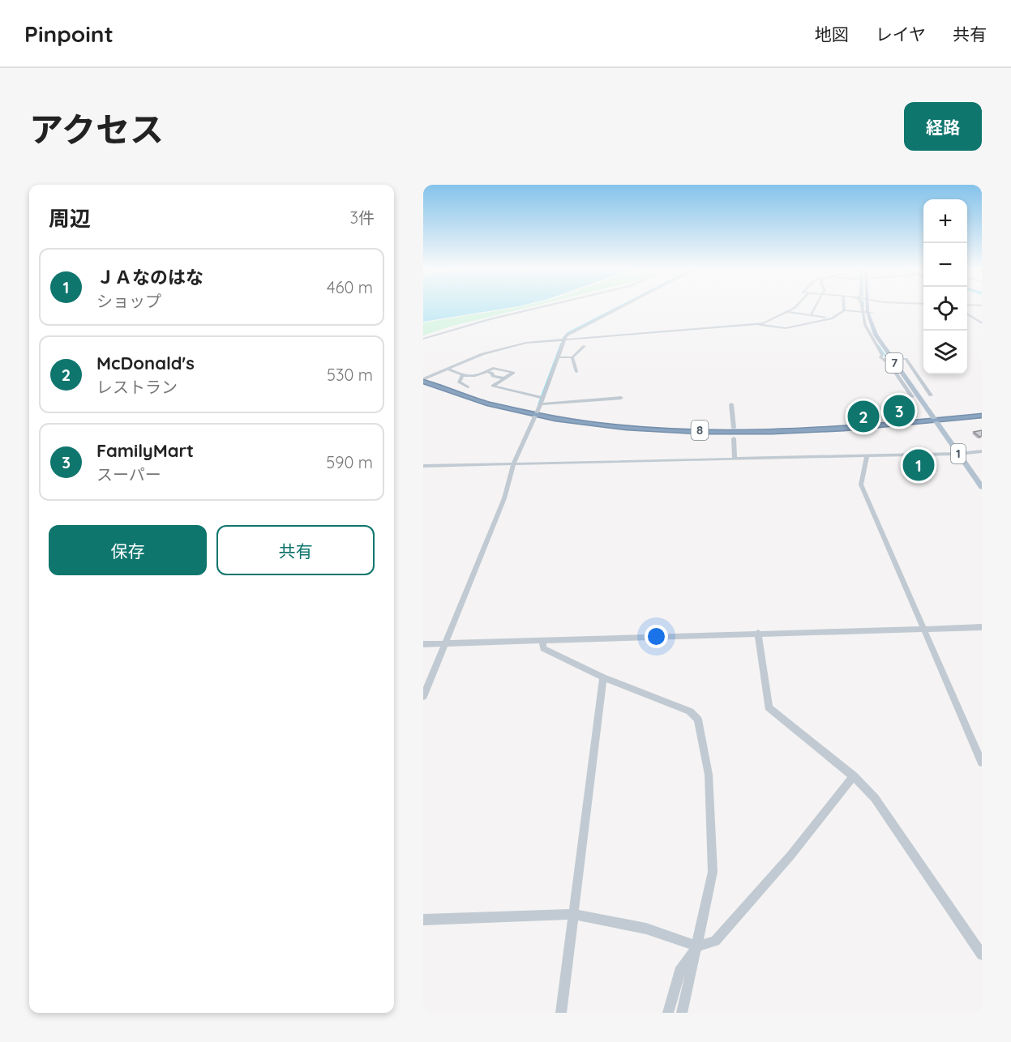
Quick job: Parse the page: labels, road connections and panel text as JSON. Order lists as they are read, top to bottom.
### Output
{
  "streets": {
    "highway": ["8"],
    "main road": ["7", "1"]
  },
  "crossings": [
    ["7", "8"],
    ["7", "1"],
    ["8", "1"]
  ],
  "page": {
    "header": "Pinpoint",
    "nav": ["地図", "レイヤ", "共有"],
    "title": "アクセス",
    "buttons": [
      "経路",
      ["保存", "共有"]
    ],
    "heading": ["周辺", "3件"],
    "map_buttons": ["+", "−"],
    "list": [
      {
        "mark": "1",
        "name": "ＪＡなのはな",
        "note": "ショップ",
        "value": "460 m"
      },
      {
        "mark": "2",
        "name": "McDonald's",
        "note": "レストラン",
        "value": "530 m"
      },
      {
        "mark": "3",
        "name": "FamilyMart",
        "note": "スーパー",
        "value": "590 m"
      }
    ],
    "pins": ["3", "2", "1"]
  }
}
